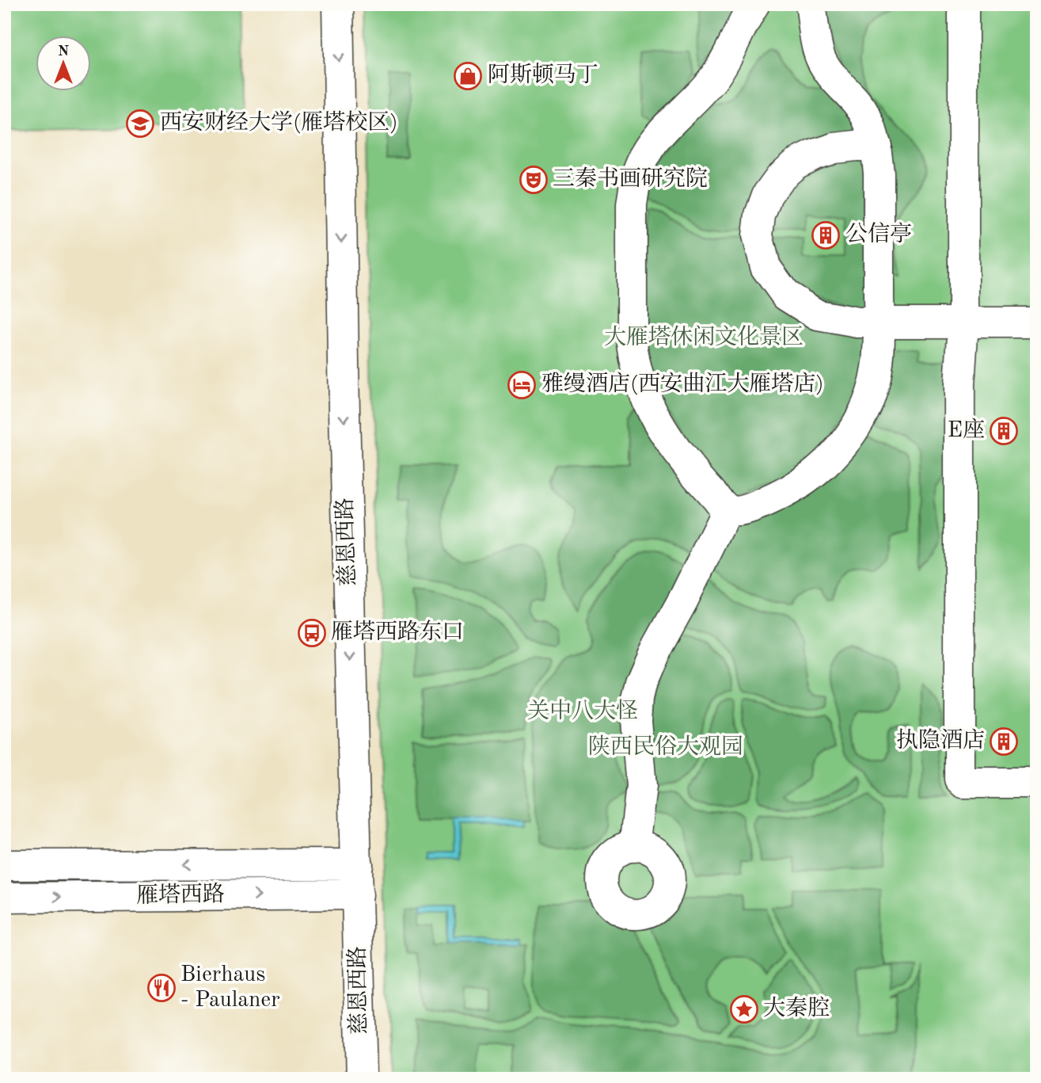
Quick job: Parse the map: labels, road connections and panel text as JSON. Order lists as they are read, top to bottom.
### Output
{
  "streets": {
    "street": ["慈恩西路", "雁塔西路"]
  },
  "crossings": [
    ["慈恩西路", "雁塔西路"]
  ],
  "one_way": ["慈恩西路"],
  "parks": ["大雁塔休闲文化景区", "关中八大怪", "陕西民俗大观园"],
  "places": {
    "shop": ["阿斯顿马丁"],
    "school or university": ["西安财经大学(雁塔校区)"],
    "theatre": ["三秦书画研究院"],
    "building": ["公信亭", "E座", "执隐酒店"],
    "hotel": ["雅缦酒店(西安曲江大雁塔店)"],
    "bus stop": ["雁塔西路东口"],
    "restaurant": ["Bierhaus - Paulaner"],
    "place": ["大秦腔"]
  },
  "north": "top"
}
